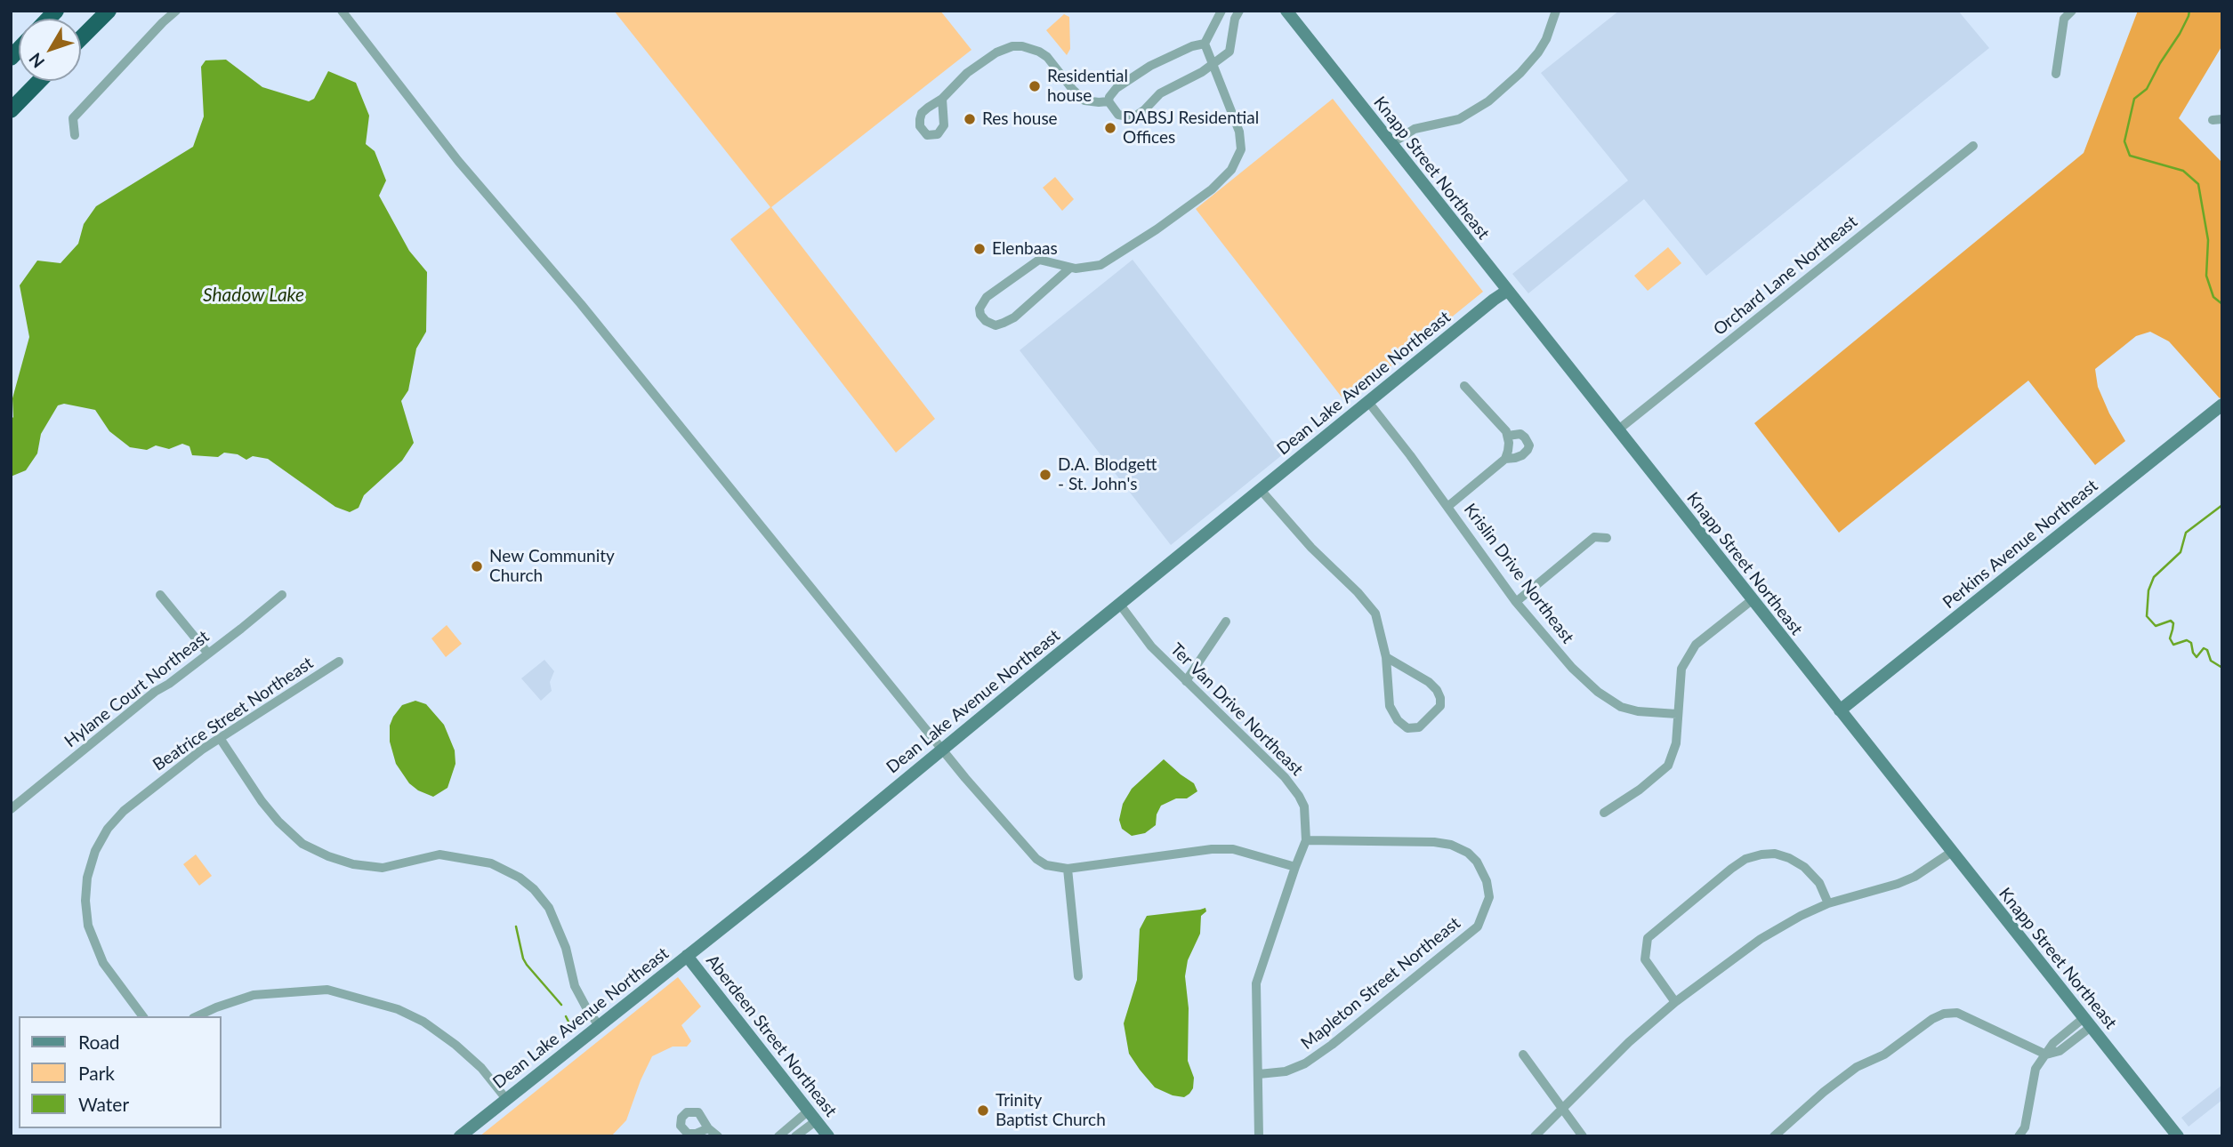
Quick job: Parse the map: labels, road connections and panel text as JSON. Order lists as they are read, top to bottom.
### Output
{
  "streets": {
    "main road": [
      "Knapp Street Northeast",
      "Dean Lake Avenue Northeast",
      "Perkins Avenue Northeast",
      "Aberdeen Street Northeast"
    ],
    "street": [
      "Orchard Lane Northeast",
      "Krislin Drive Northeast",
      "Hylane Court Northeast",
      "Ter Van Drive Northeast",
      "Beatrice Street Northeast",
      "Mapleton Street Northeast"
    ]
  },
  "crossings": [
    ["Knapp Street Northeast", "Orchard Lane Northeast"],
    ["Knapp Street Northeast", "Dean Lake Avenue Northeast"],
    ["Knapp Street Northeast", "Perkins Avenue Northeast"],
    ["Dean Lake Avenue Northeast", "Krislin Drive Northeast"],
    ["Dean Lake Avenue Northeast", "Ter Van Drive Northeast"],
    ["Dean Lake Avenue Northeast", "Aberdeen Street Northeast"],
    ["Ter Van Drive Northeast", "Mapleton Street Northeast"]
  ],
  "water": ["Shadow Lake"],
  "places": [
    "Residential house",
    "Res house",
    "DABSJ Residential Offices",
    "Elenbaas",
    "D.A. Blodgett - St. John's",
    "New Community Church",
    "Trinity Baptist Church"
  ],
  "legend": ["Road", "Park", "Water"],
  "north": "bottom left"
}
